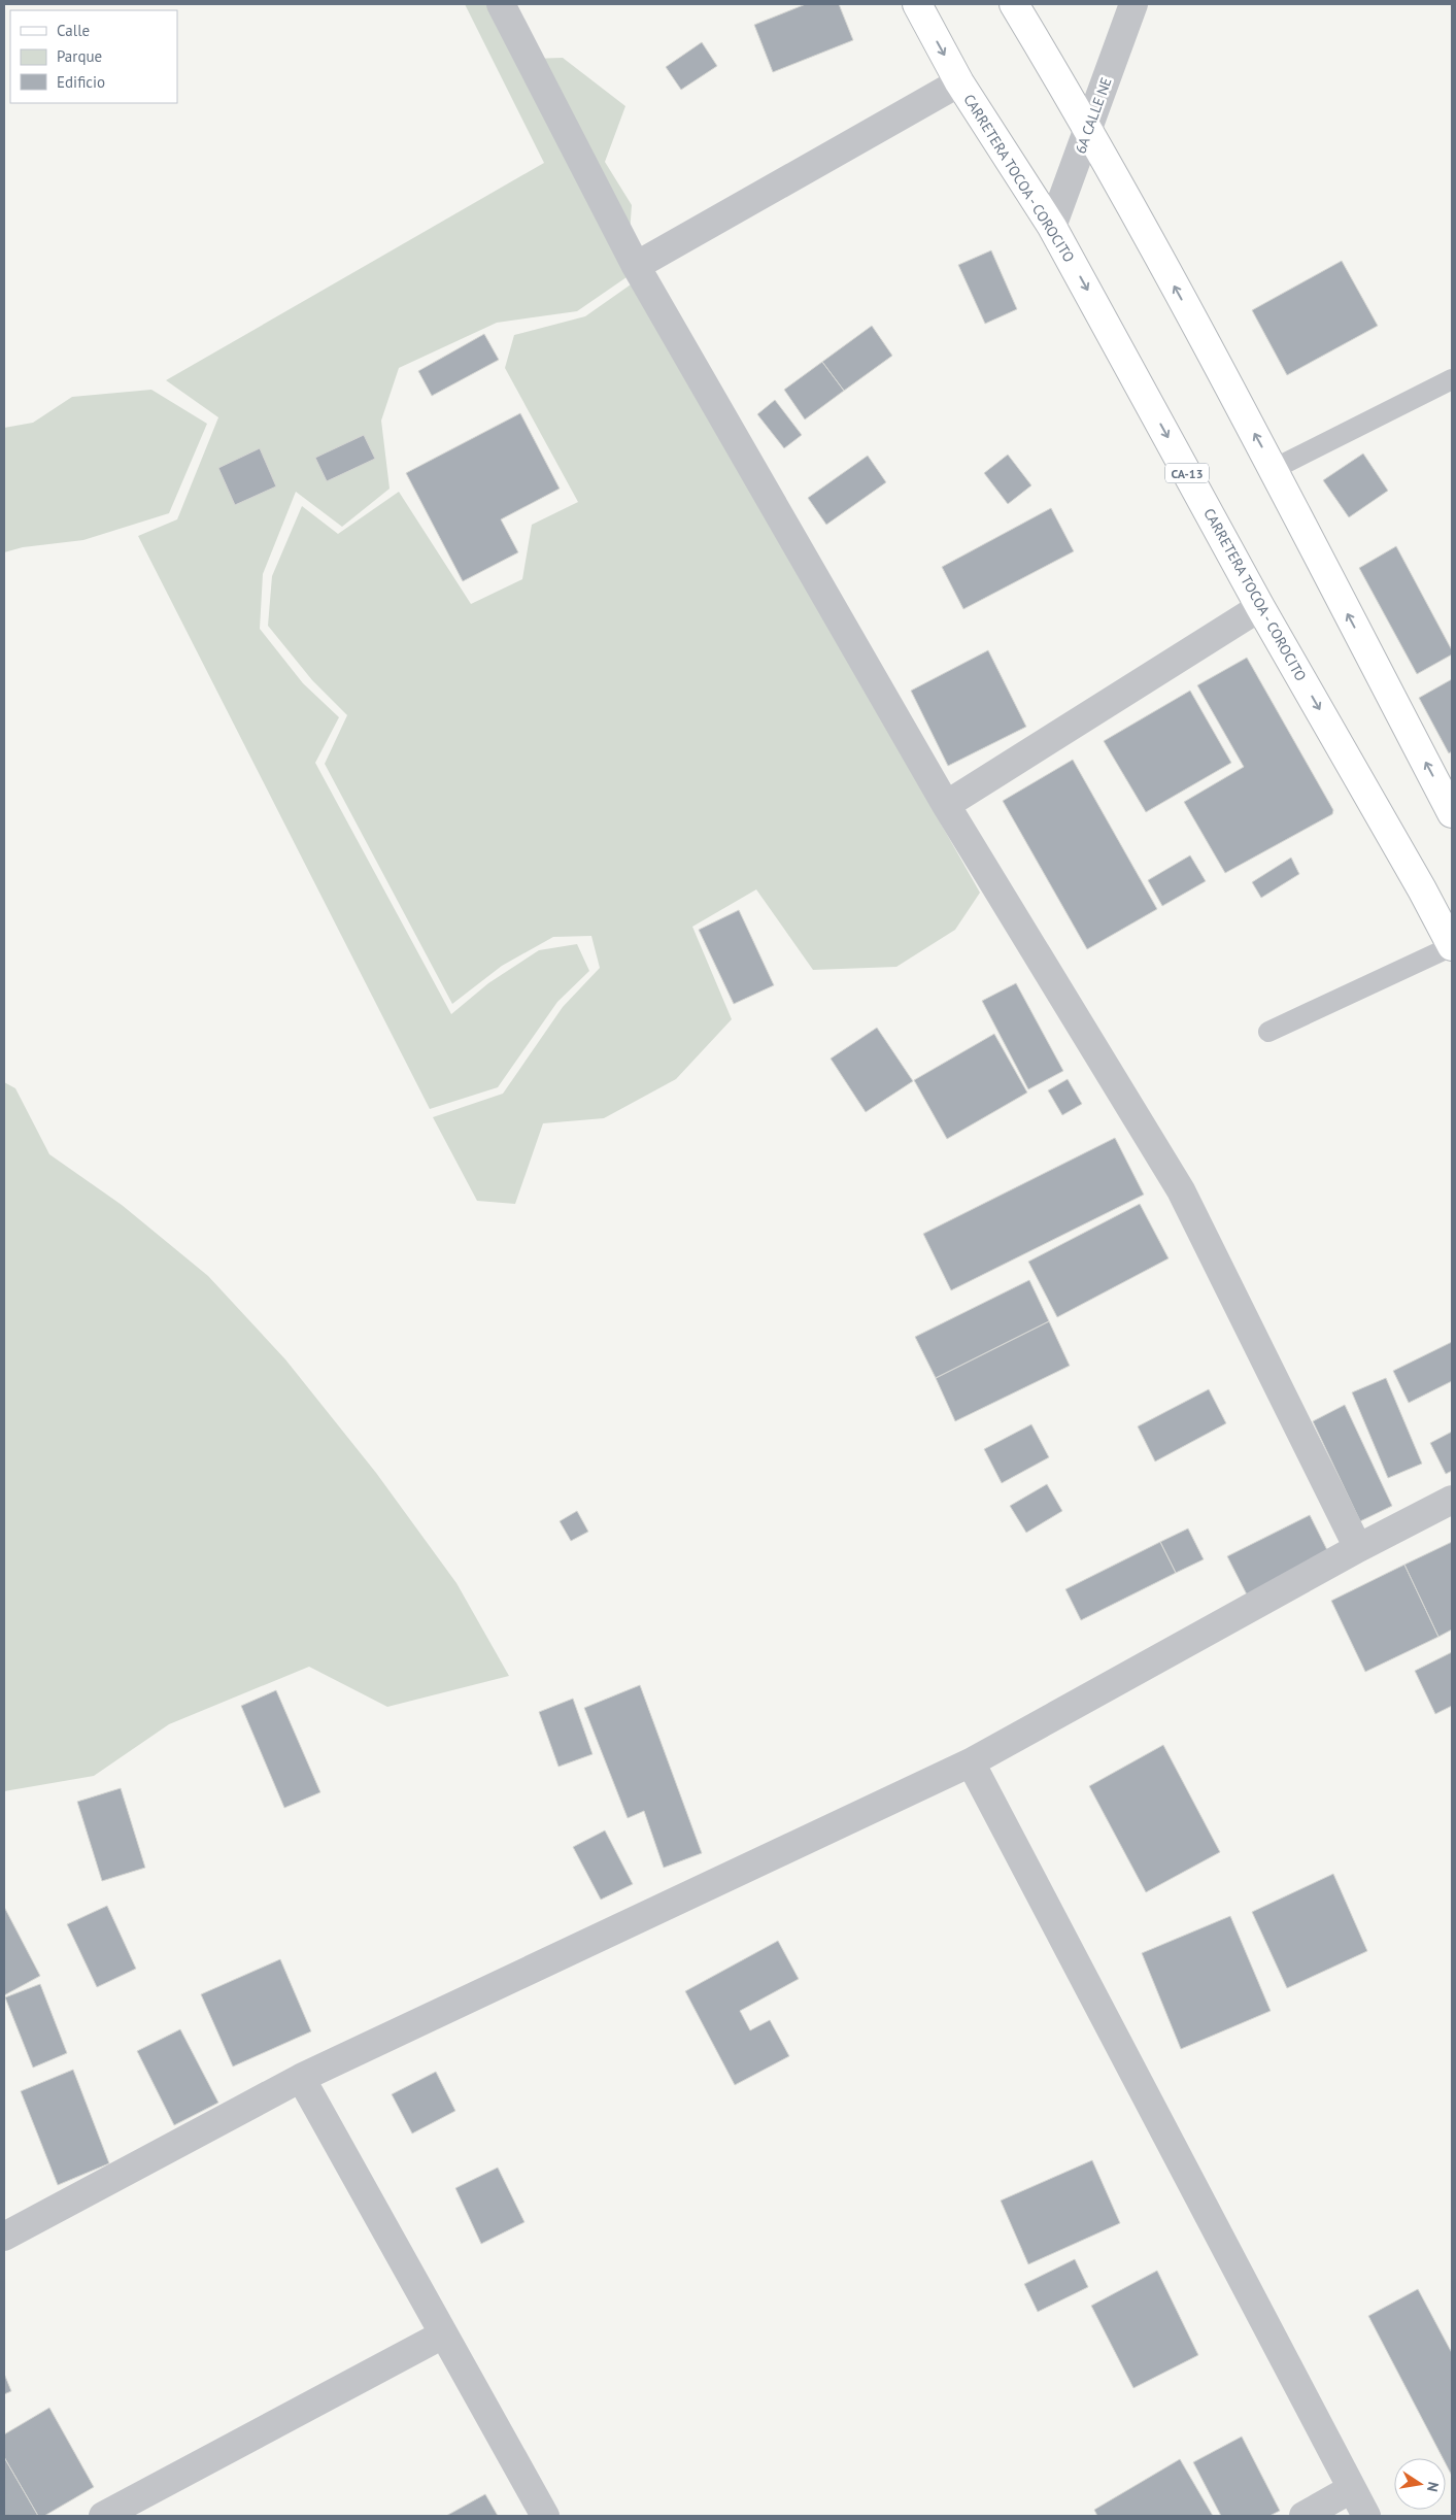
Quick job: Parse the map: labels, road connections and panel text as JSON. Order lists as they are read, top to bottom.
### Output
{
  "streets": {
    "main road": ["CARRETERA TOCOA - COROCITO", "CA-13"],
    "street": ["6A CALLE NE"]
  },
  "crossings": [
    ["6A CALLE NE", "CARRETERA TOCOA - COROCITO"]
  ],
  "legend": ["Calle", "Parque", "Edificio"],
  "north": "right"
}
